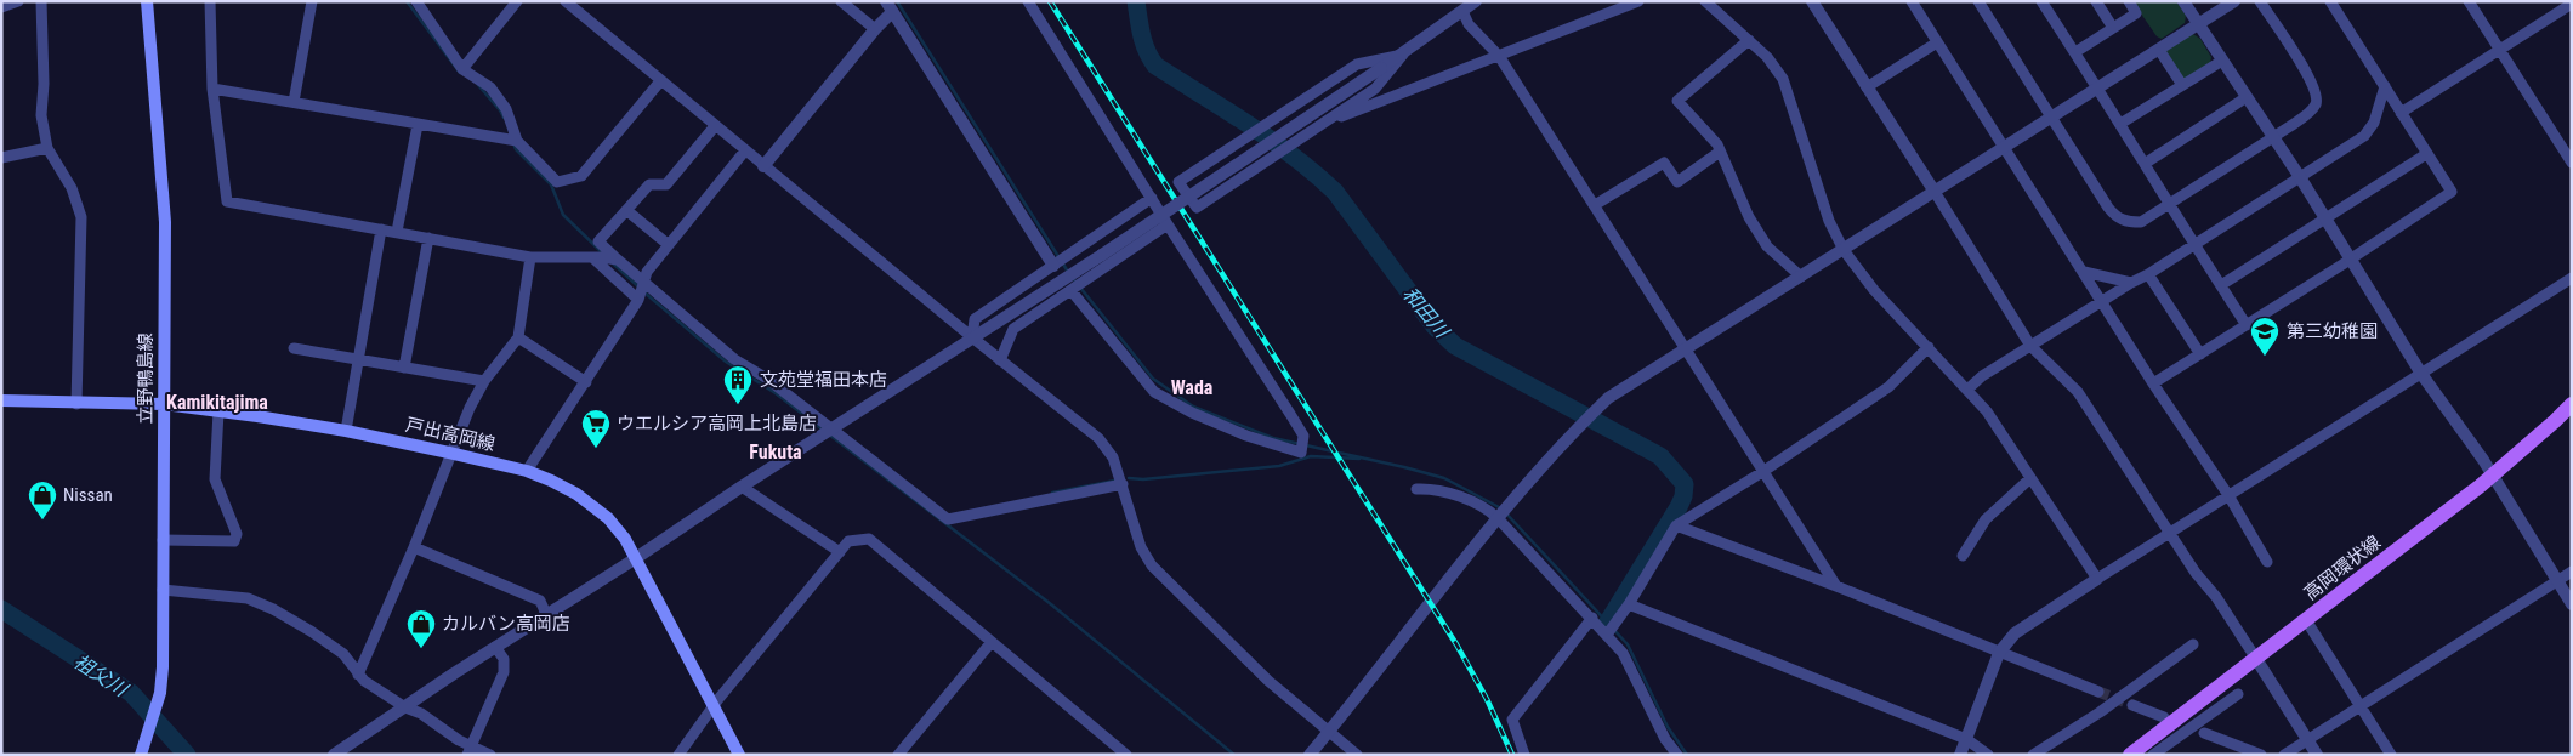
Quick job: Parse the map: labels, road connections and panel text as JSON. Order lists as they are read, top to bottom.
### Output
{
  "streets": {
    "main road": ["立野鴨島線", "戸出高岡線", "高岡環状線"]
  },
  "crossings": [
    ["立野鴨島線", "戸出高岡線"]
  ],
  "districts": ["Wada", "Kamikitajima", "Fukuta"],
  "water": ["和田川", "祖父川"],
  "places": {
    "school or university": ["第三幼稚園"],
    "building": ["文苑堂福田本店"],
    "supermarket": ["ウエルシア高岡上北島店"],
    "shop": ["Nissan", "カルバン高岡店"]
  }
}
